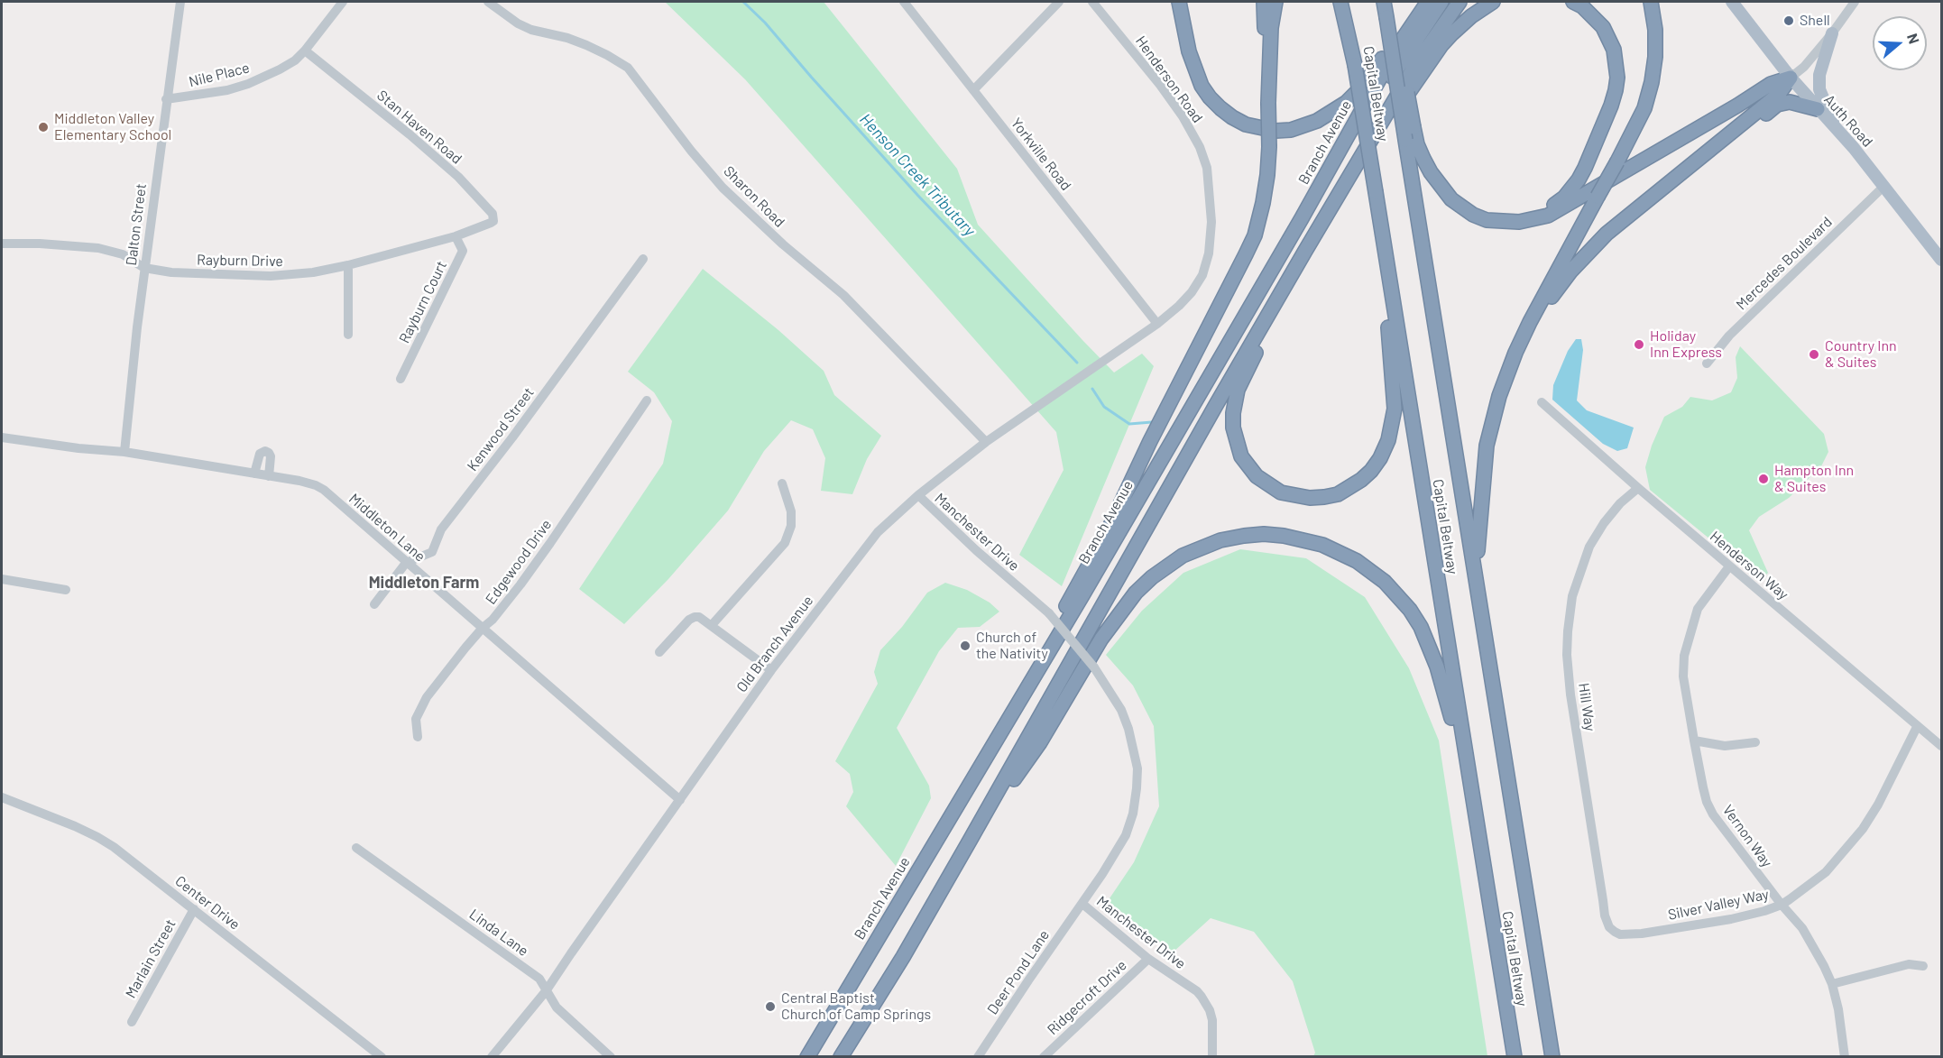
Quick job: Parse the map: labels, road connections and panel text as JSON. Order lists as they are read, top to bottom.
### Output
{
  "streets": {
    "highway": ["Capital Beltway", "Branch Avenue"],
    "main road": ["Auth Road"],
    "street": [
      "Nile Place",
      "Henderson Road",
      "Stan Haven Road",
      "Yorkville Road",
      "Sharon Road",
      "Dalton Street",
      "Rayburn Drive",
      "Mercedes Boulevard",
      "Rayburn Court",
      "Kenwood Street",
      "Middleton Lane",
      "Manchester Drive",
      "Edgewood Drive",
      "Henderson Way",
      "Old Branch Avenue",
      "Hill Way",
      "Vernon Way",
      "Center Drive",
      "Silver Valley Way",
      "Linda Lane",
      "Marlain Street",
      "Deer Pond Lane",
      "Ridgecroft Drive"
    ]
  },
  "crossings": [
    ["Nile Place", "Stan Haven Road"],
    ["Nile Place", "Dalton Street"],
    ["Henderson Road", "Yorkville Road"],
    ["Henderson Road", "Old Branch Avenue"],
    ["Auth Road", "Mercedes Boulevard"],
    ["Stan Haven Road", "Rayburn Drive"],
    ["Yorkville Road", "Old Branch Avenue"],
    ["Sharon Road", "Old Branch Avenue"],
    ["Dalton Street", "Rayburn Drive"],
    ["Dalton Street", "Middleton Lane"],
    ["Rayburn Drive", "Rayburn Court"],
    ["Kenwood Street", "Middleton Lane"],
    ["Middleton Lane", "Edgewood Drive"],
    ["Middleton Lane", "Old Branch Avenue"],
    ["Manchester Drive", "Old Branch Avenue"],
    ["Manchester Drive", "Deer Pond Lane"],
    ["Manchester Drive", "Ridgecroft Drive"],
    ["Henderson Way", "Hill Way"],
    ["Henderson Way", "Vernon Way"],
    ["Henderson Way", "Silver Valley Way"],
    ["Old Branch Avenue", "Linda Lane"],
    ["Hill Way", "Silver Valley Way"],
    ["Vernon Way", "Silver Valley Way"],
    ["Center Drive", "Marlain Street"]
  ],
  "districts": ["Middleton Farm"],
  "water": ["Henson Creek Tributary"],
  "places": [
    "Shell",
    "Middleton Valley Elementary School",
    "Holiday Inn Express",
    "Country Inn & Suites",
    "Hampton Inn & Suites",
    "Church of the Nativity",
    "Central Baptist Church of Camp Springs"
  ],
  "north": "right"
}
